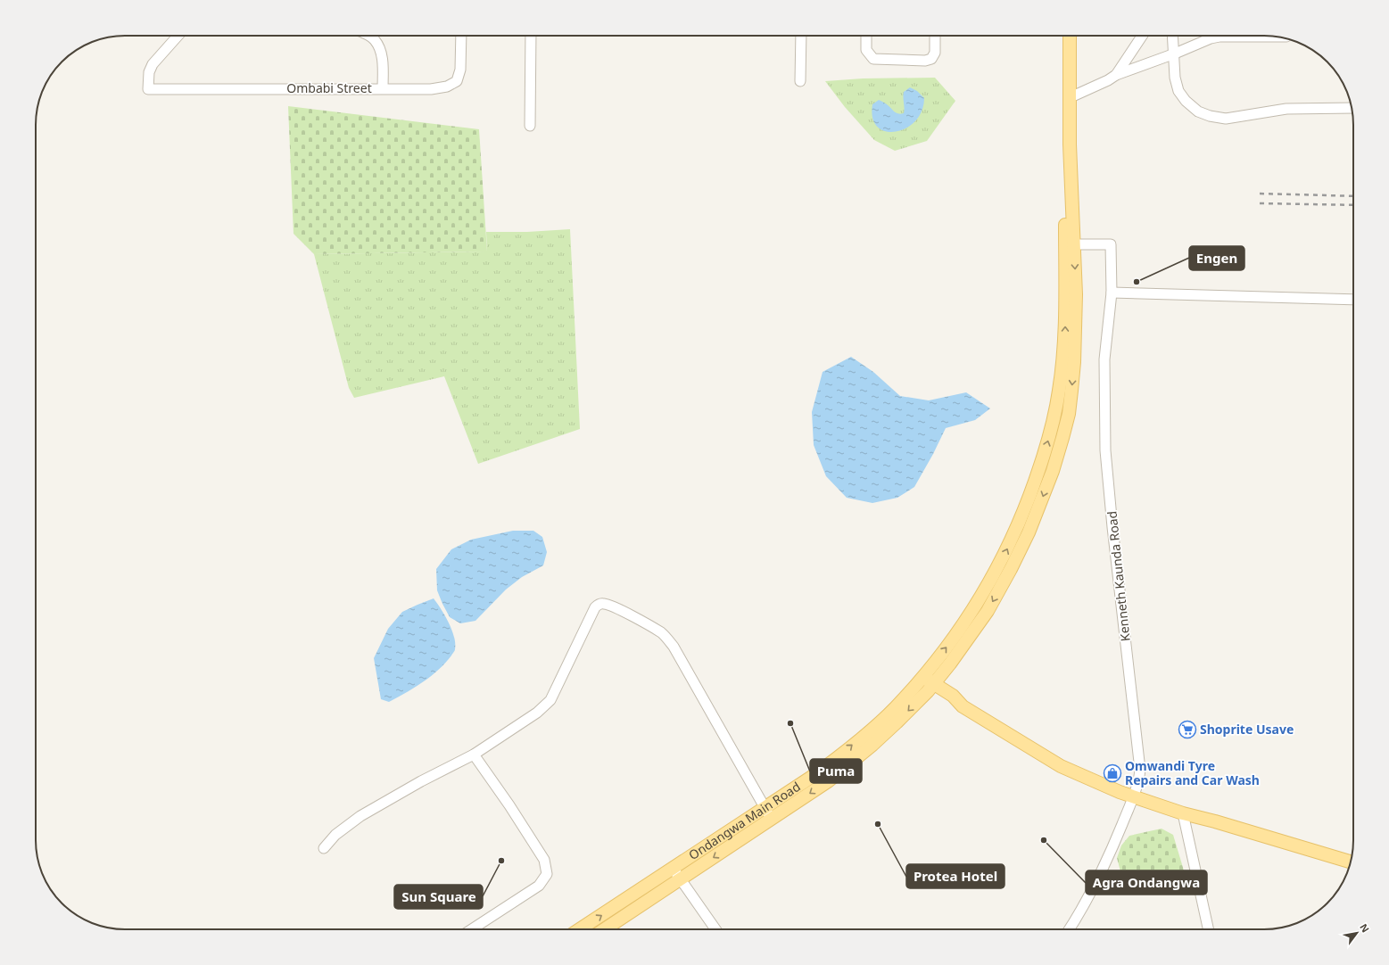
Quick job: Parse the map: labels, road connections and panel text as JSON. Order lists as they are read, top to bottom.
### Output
{
  "streets": {
    "main road": ["Ondangwa Main Road"],
    "street": ["Ombabi Street", "Kenneth Kaunda Road"]
  },
  "crossings": [
    ["Kenneth Kaunda Road", "Ondangwa Main Road"]
  ],
  "places": {
    "other": [
      "Engen",
      "Puma",
      "Protea Hotel",
      "Agra Ondangwa",
      "Sun Square"
    ],
    "supermarket": ["Shoprite Usave"],
    "shop": ["Omwandi Tyre Repairs and Car Wash"]
  },
  "north": "top right"
}
